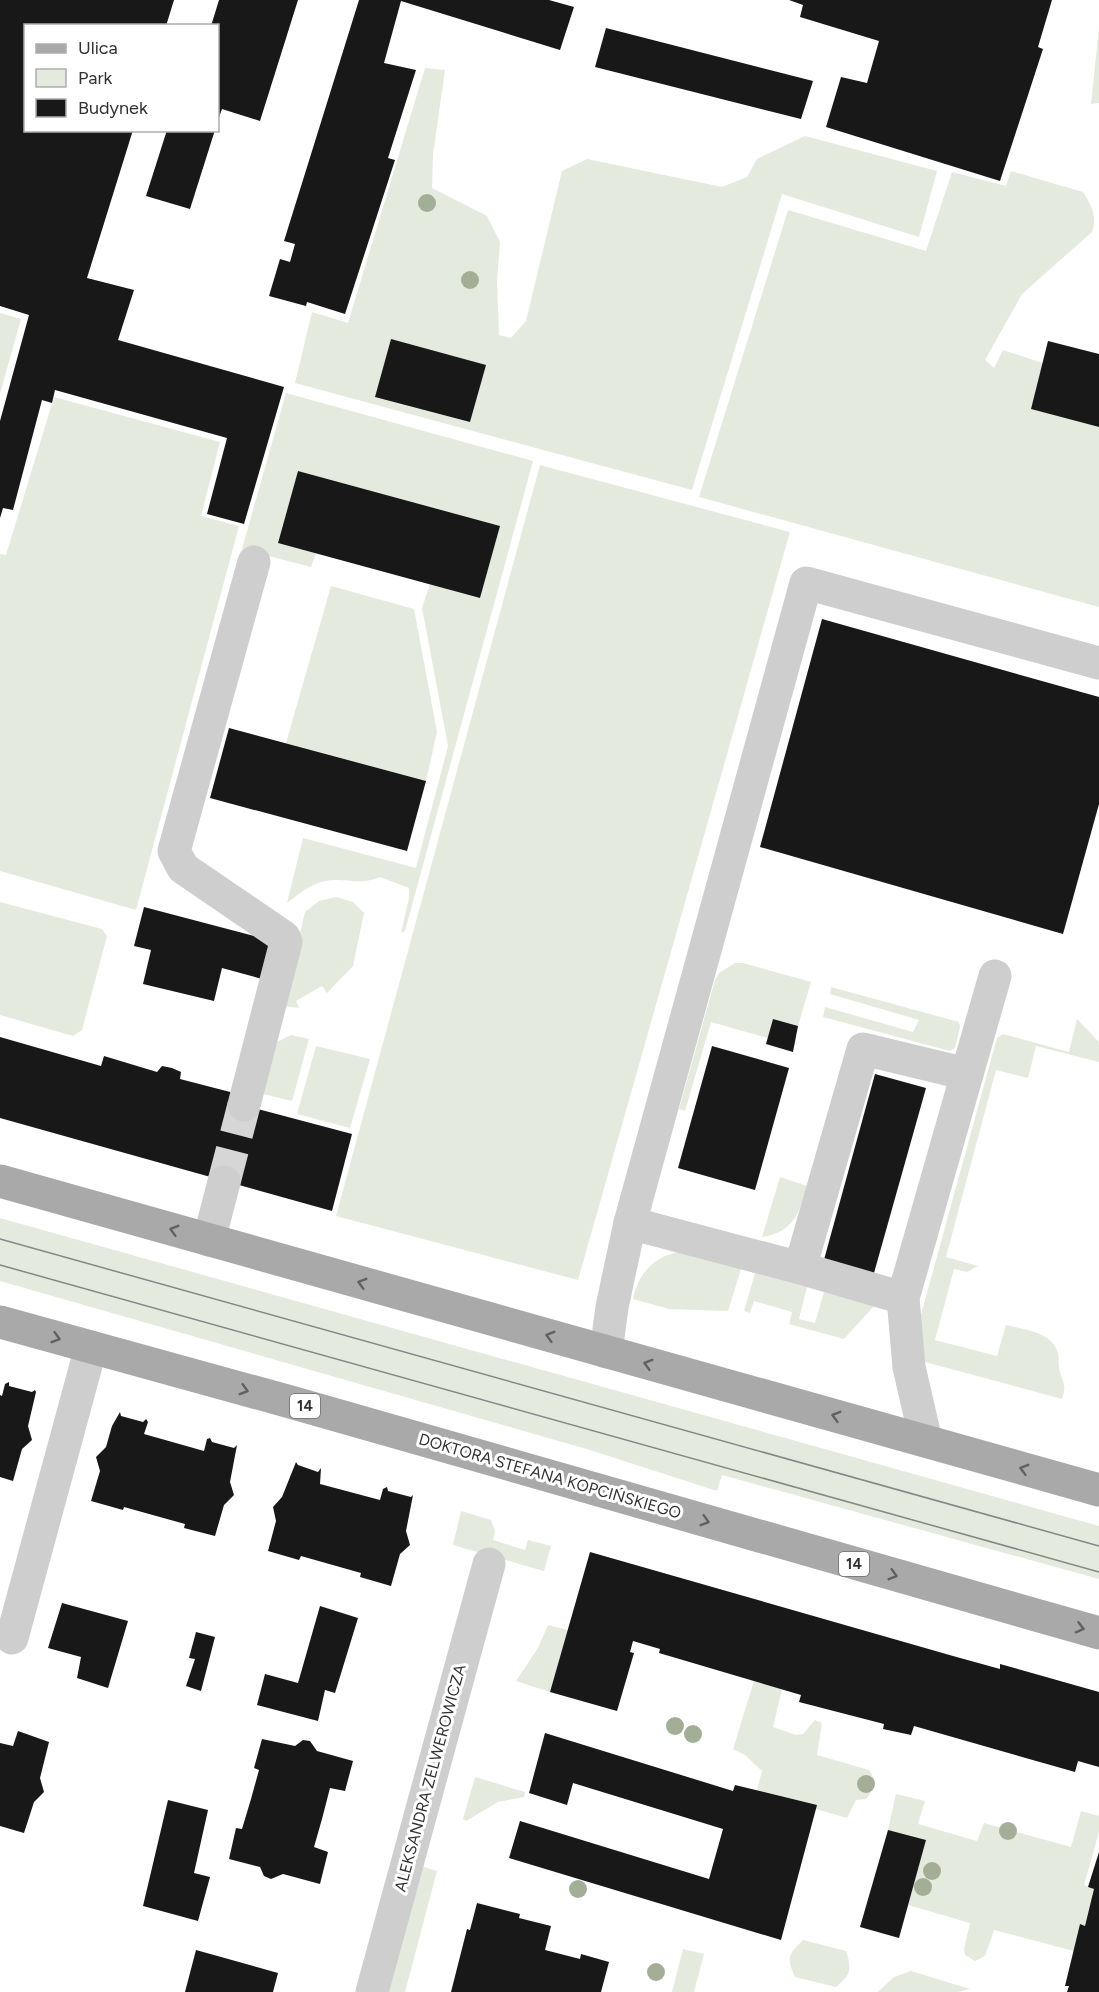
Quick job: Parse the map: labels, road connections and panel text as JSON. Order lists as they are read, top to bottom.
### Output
{
  "streets": {
    "main road": ["14", "DOKTORA STEFANA KOPCIŃSKIEGO"],
    "street": ["ALEKSANDRA ZELWEROWICZA"]
  },
  "legend": ["Ulica", "Park", "Budynek"]
}
